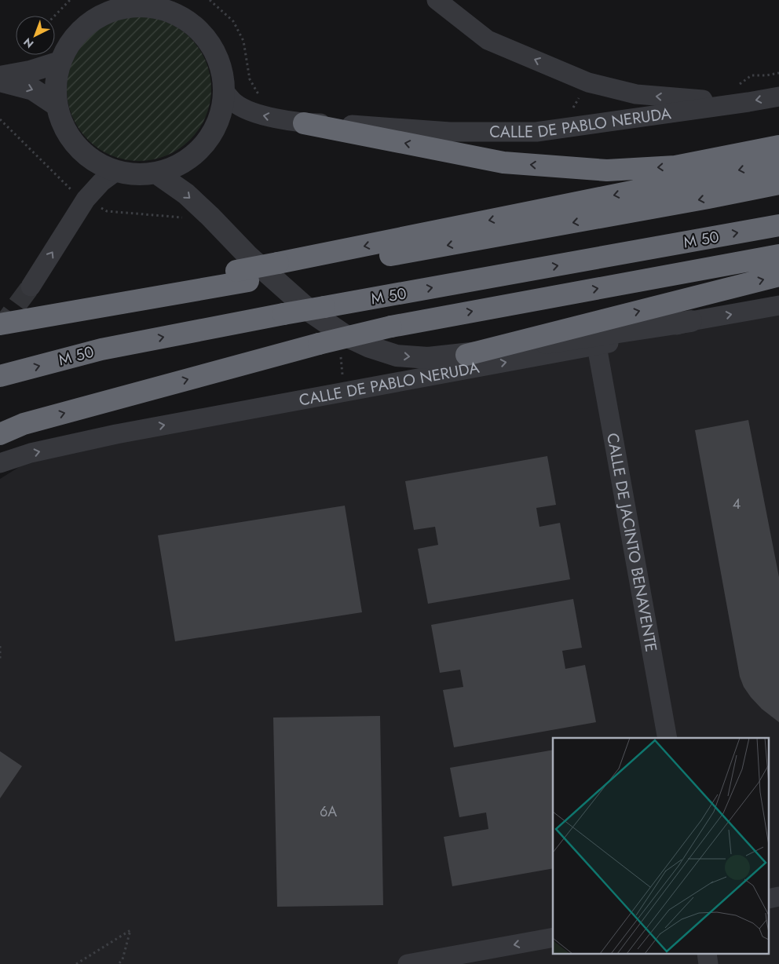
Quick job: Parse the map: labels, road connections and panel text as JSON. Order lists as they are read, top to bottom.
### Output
{
  "streets": {
    "highway": ["M 50"],
    "street": ["CALLE DE PABLO NERUDA", "CALLE DE JACINTO BENAVENTE"]
  },
  "crossings": [
    ["CALLE DE PABLO NERUDA", "CALLE DE JACINTO BENAVENTE"]
  ],
  "house_numbers": ["4", "6A"],
  "north": "bottom left"
}
